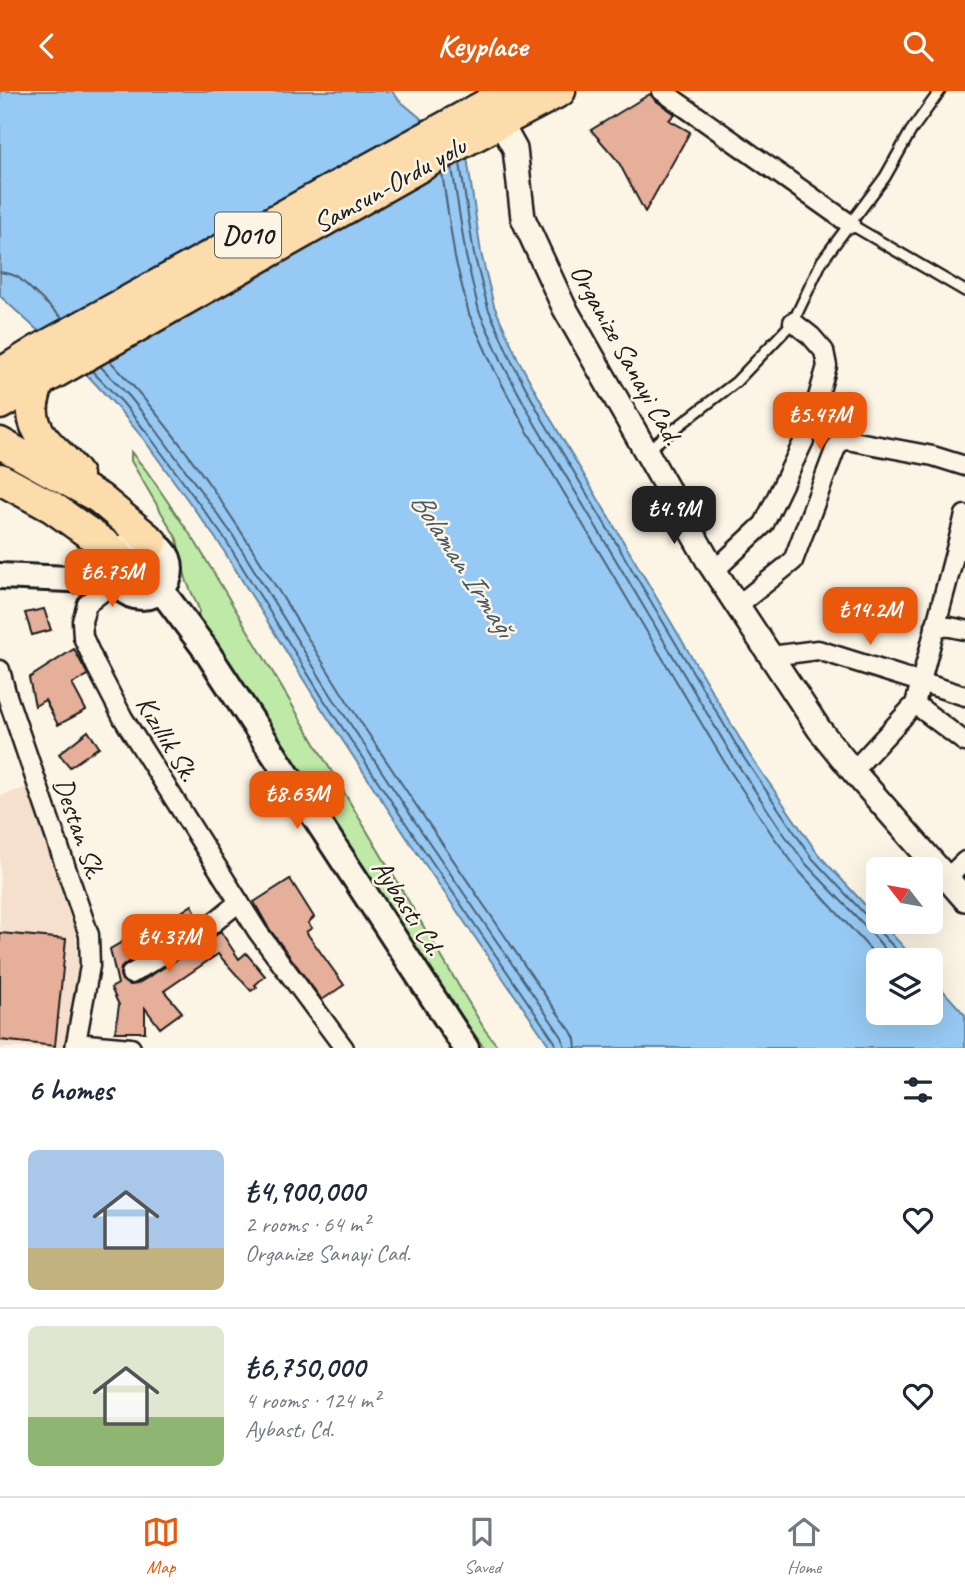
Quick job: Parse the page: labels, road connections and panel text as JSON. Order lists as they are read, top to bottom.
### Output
{
  "streets": {
    "highway": ["Samsun-Ordu yolu", "D010"],
    "main road": ["Aybastı Cd."],
    "street": ["Organize Sanayi Cad.", "Kızıllık Sk.", "Destan Sk."]
  },
  "crossings": [
    ["Samsun-Ordu yolu", "Organize Sanayi Cad."],
    ["Kızıllık Sk.", "Aybastı Cd."]
  ],
  "water": ["Bolaman Irmağı"],
  "north": "top left",
  "page": {
    "header": "Keyplace",
    "price": [
      "₺5.47M",
      "₺4.9M",
      "₺6.75M",
      "₺14.2M",
      "₺8.63M",
      "₺4.37M"
    ],
    "heading": "6 homes",
    "list": [
      {
        "name": "₺4,900,000",
        "note": "2 rooms · 64 m² · Organize Sanayi Cad."
      },
      {
        "name": "₺6,750,000",
        "note": "4 rooms · 124 m² · Aybastı Cd."
      }
    ],
    "tabs": ["Map", "Saved", "Home"]
  }
}
